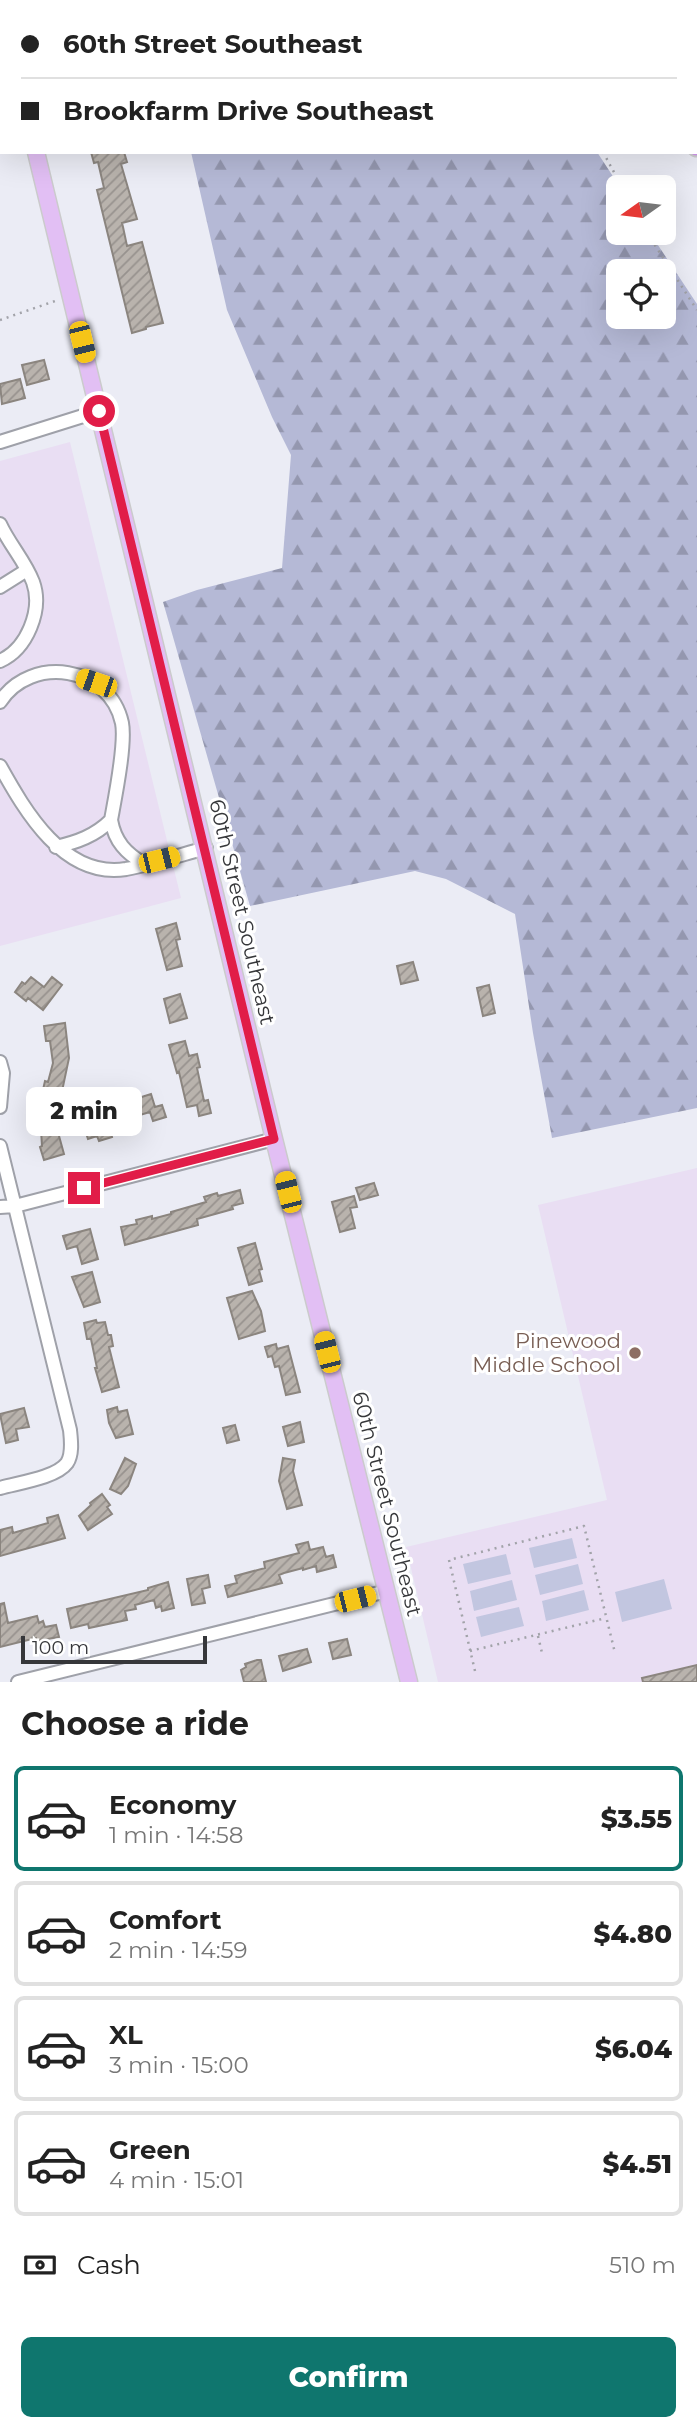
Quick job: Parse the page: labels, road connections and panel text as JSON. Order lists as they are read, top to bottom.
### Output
{
  "streets": {
    "main road": ["60th Street Southeast"]
  },
  "places": ["Pinewood Middle School"],
  "scale_bar": "100 m",
  "north": "left",
  "page": {
    "banner": ["60th Street Southeast", "Brookfarm Drive Southeast"],
    "bubble": "2 min",
    "scale": "100 m",
    "heading": "Choose a ride",
    "list": [
      {
        "name": "Economy",
        "note": "1 min · 14:58",
        "value": "$3.55"
      },
      {
        "name": "Comfort",
        "note": "2 min · 14:59",
        "value": "$4.80"
      },
      {
        "name": "XL",
        "note": "3 min · 15:00",
        "value": "$6.04"
      },
      {
        "name": "Green",
        "note": "4 min · 15:01",
        "value": "$4.51"
      }
    ],
    "pay": ["Cash", "510 m"],
    "buttons": "Confirm"
  }
}
